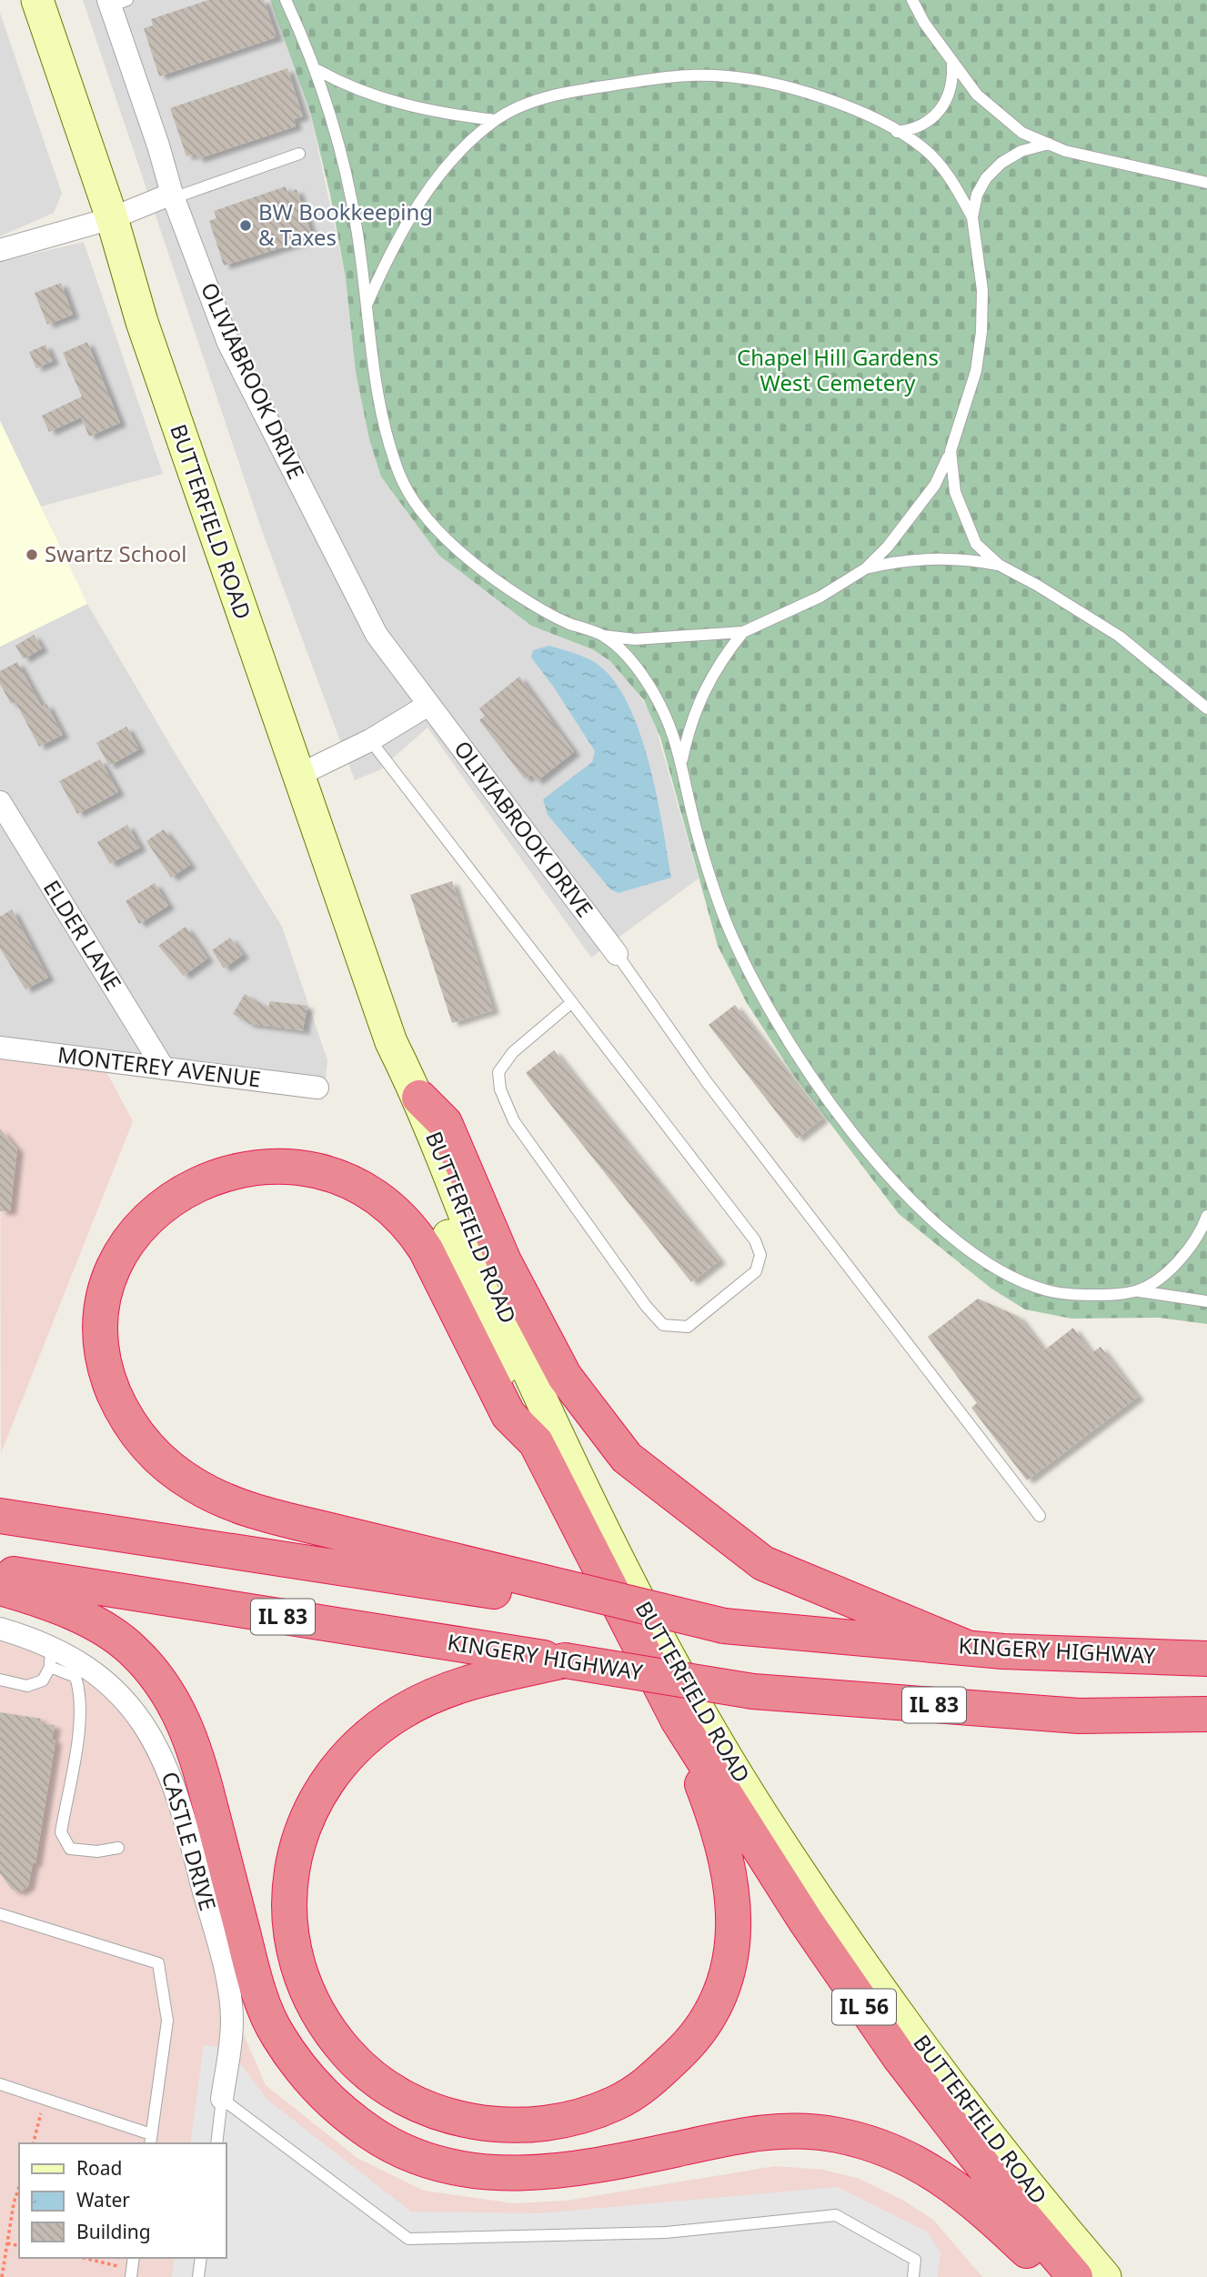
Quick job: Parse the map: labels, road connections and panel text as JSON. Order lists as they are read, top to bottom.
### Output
{
  "streets": {
    "highway": [
      "BUTTERFIELD ROAD",
      "IL 83",
      "KINGERY HIGHWAY",
      "IL 56"
    ],
    "street": [
      "OLIVIABROOK DRIVE",
      "ELDER LANE",
      "MONTEREY AVENUE",
      "CASTLE DRIVE"
    ]
  },
  "crossings": [
    ["ELDER LANE", "MONTEREY AVENUE"]
  ],
  "parks": ["Chapel Hill Gardens West Cemetery"],
  "places": ["BW Bookkeeping & Taxes", "Swartz School"],
  "legend": ["Road", "Water", "Building"]
}
